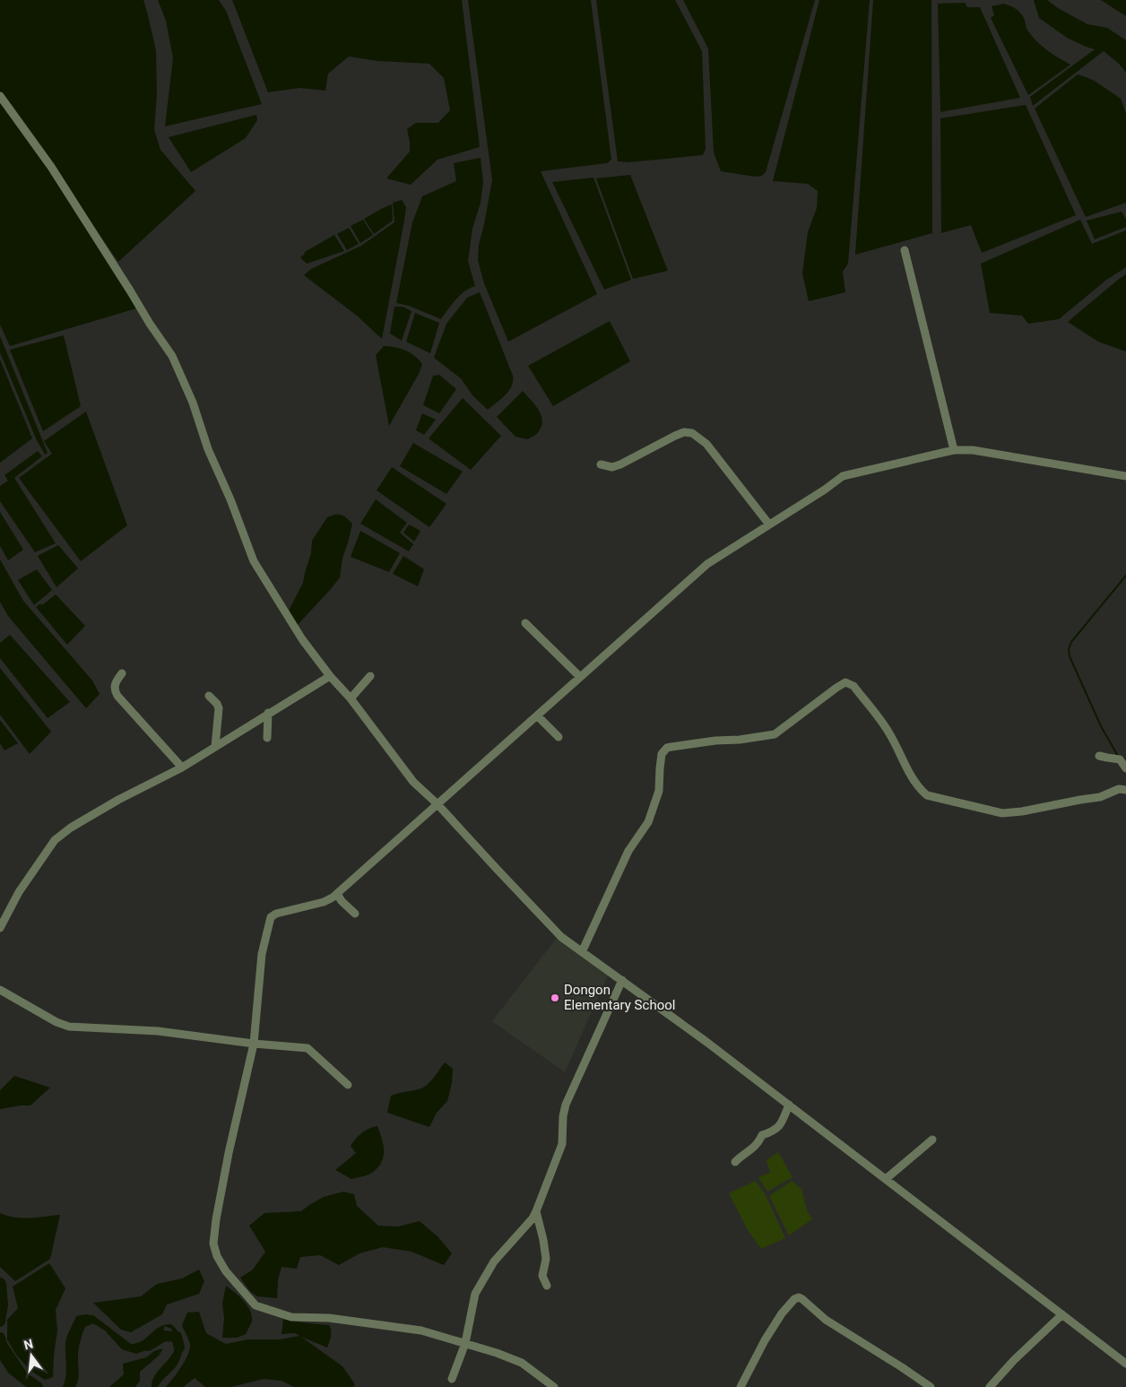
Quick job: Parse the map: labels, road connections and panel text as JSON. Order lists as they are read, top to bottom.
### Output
{
  "places": ["Dongon Elementary School"],
  "north": "top"
}
